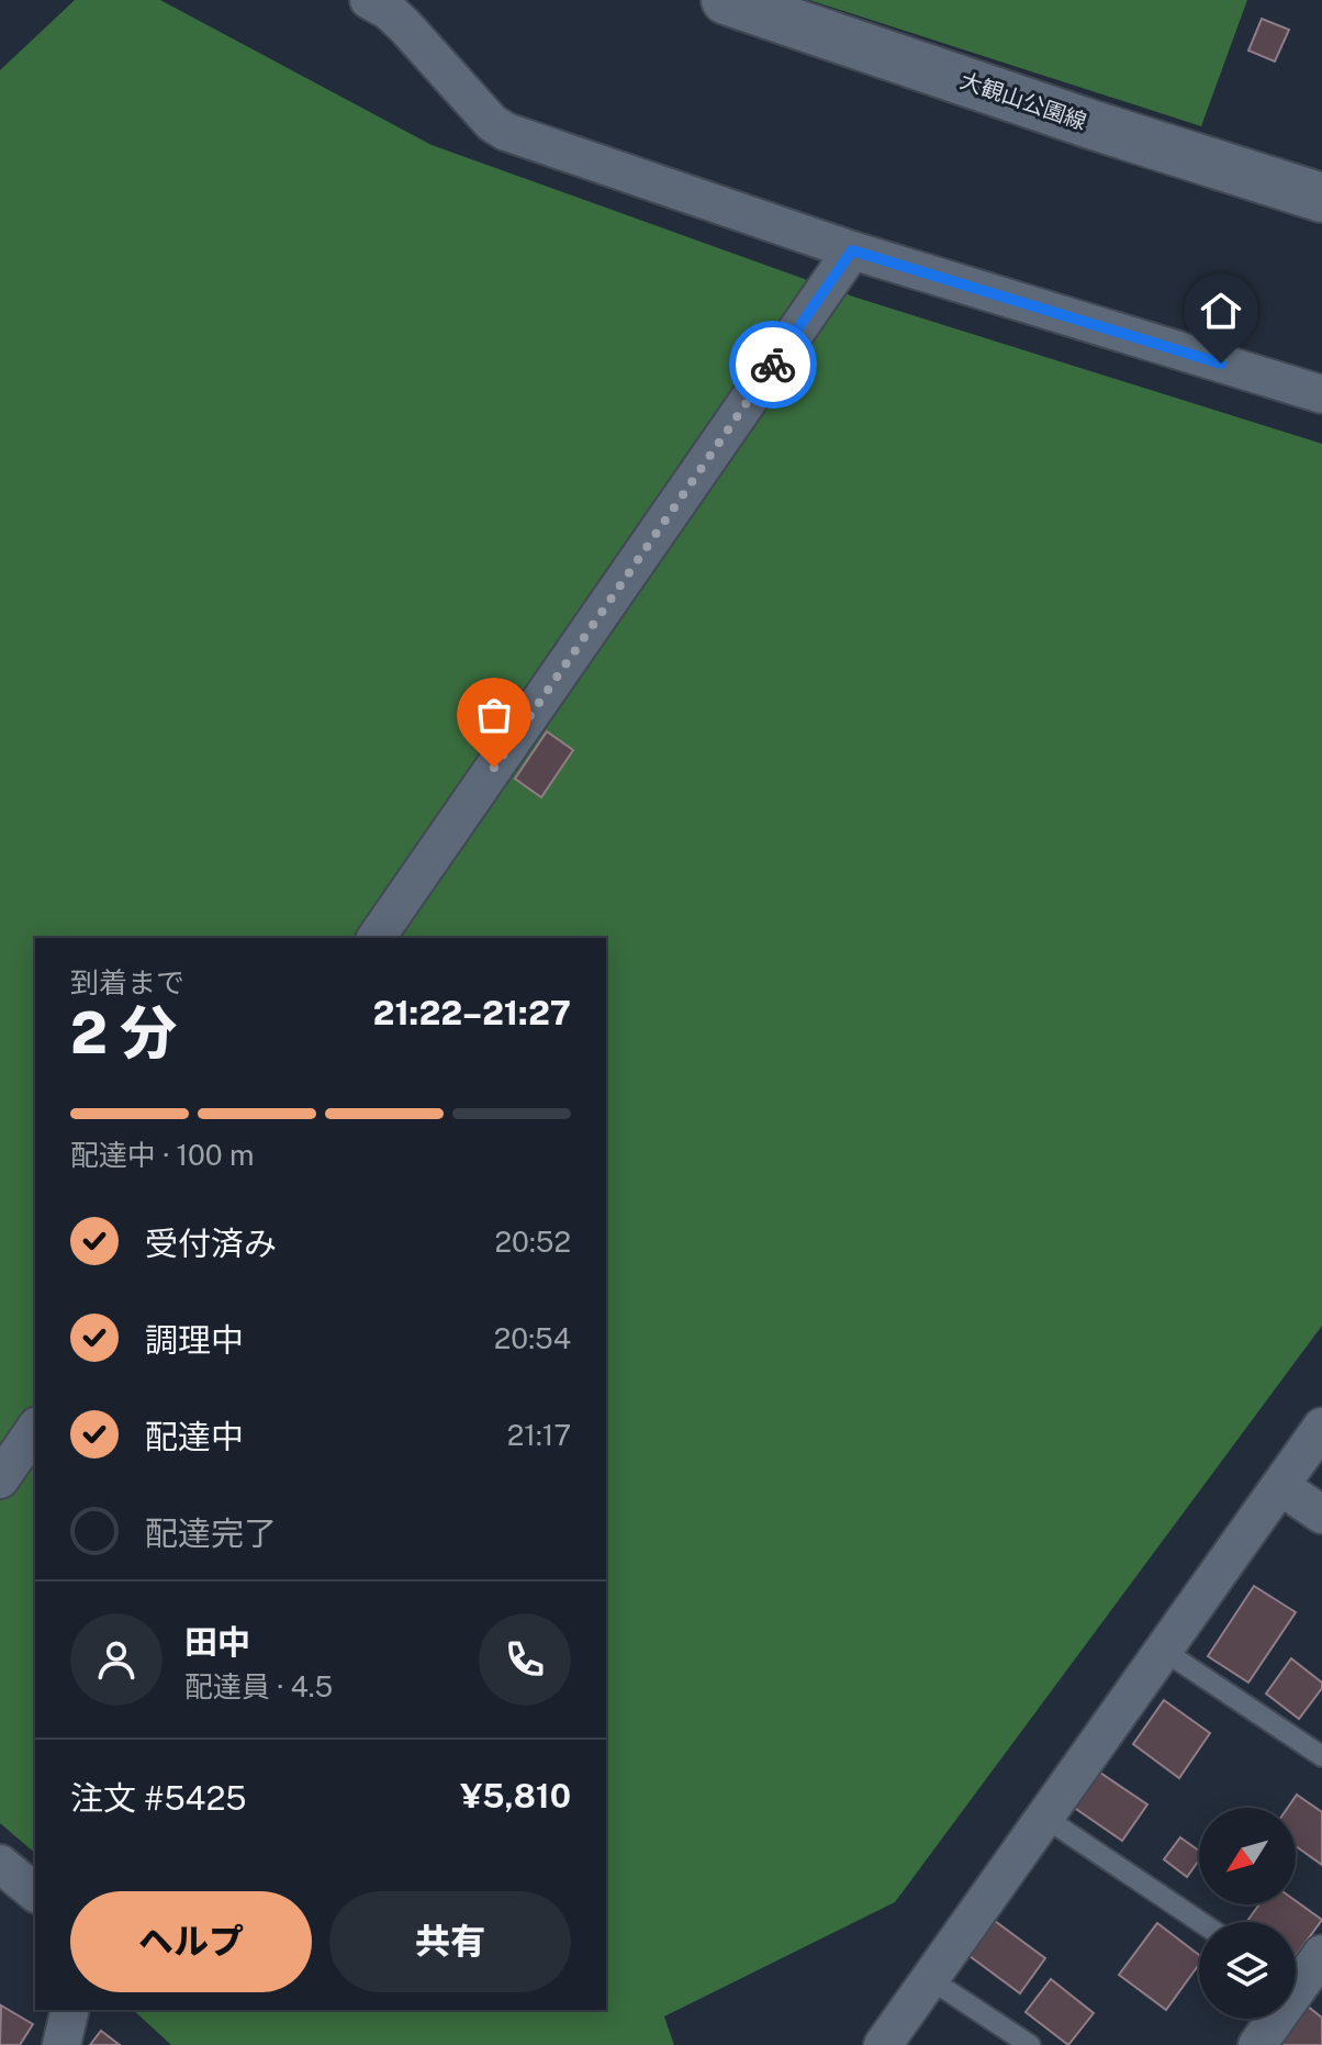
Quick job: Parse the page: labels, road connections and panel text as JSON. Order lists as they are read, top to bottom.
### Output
{
  "streets": {
    "main road": ["大観山公園線"]
  },
  "north": "bottom left",
  "page": {
    "heading": ["2 分", "到着まで", "21:22–21:27"],
    "panel": [
      "田中",
      "配達員 · 4.5",
      "注文 #5425",
      "¥5,810"
    ],
    "bar": "配達中 · 100 m",
    "list": [
      ["受付済み", "20:52"],
      ["調理中", "20:54"],
      ["配達中", "21:17"],
      "配達完了"
    ],
    "buttons": ["ヘルプ", "共有"]
  }
}
